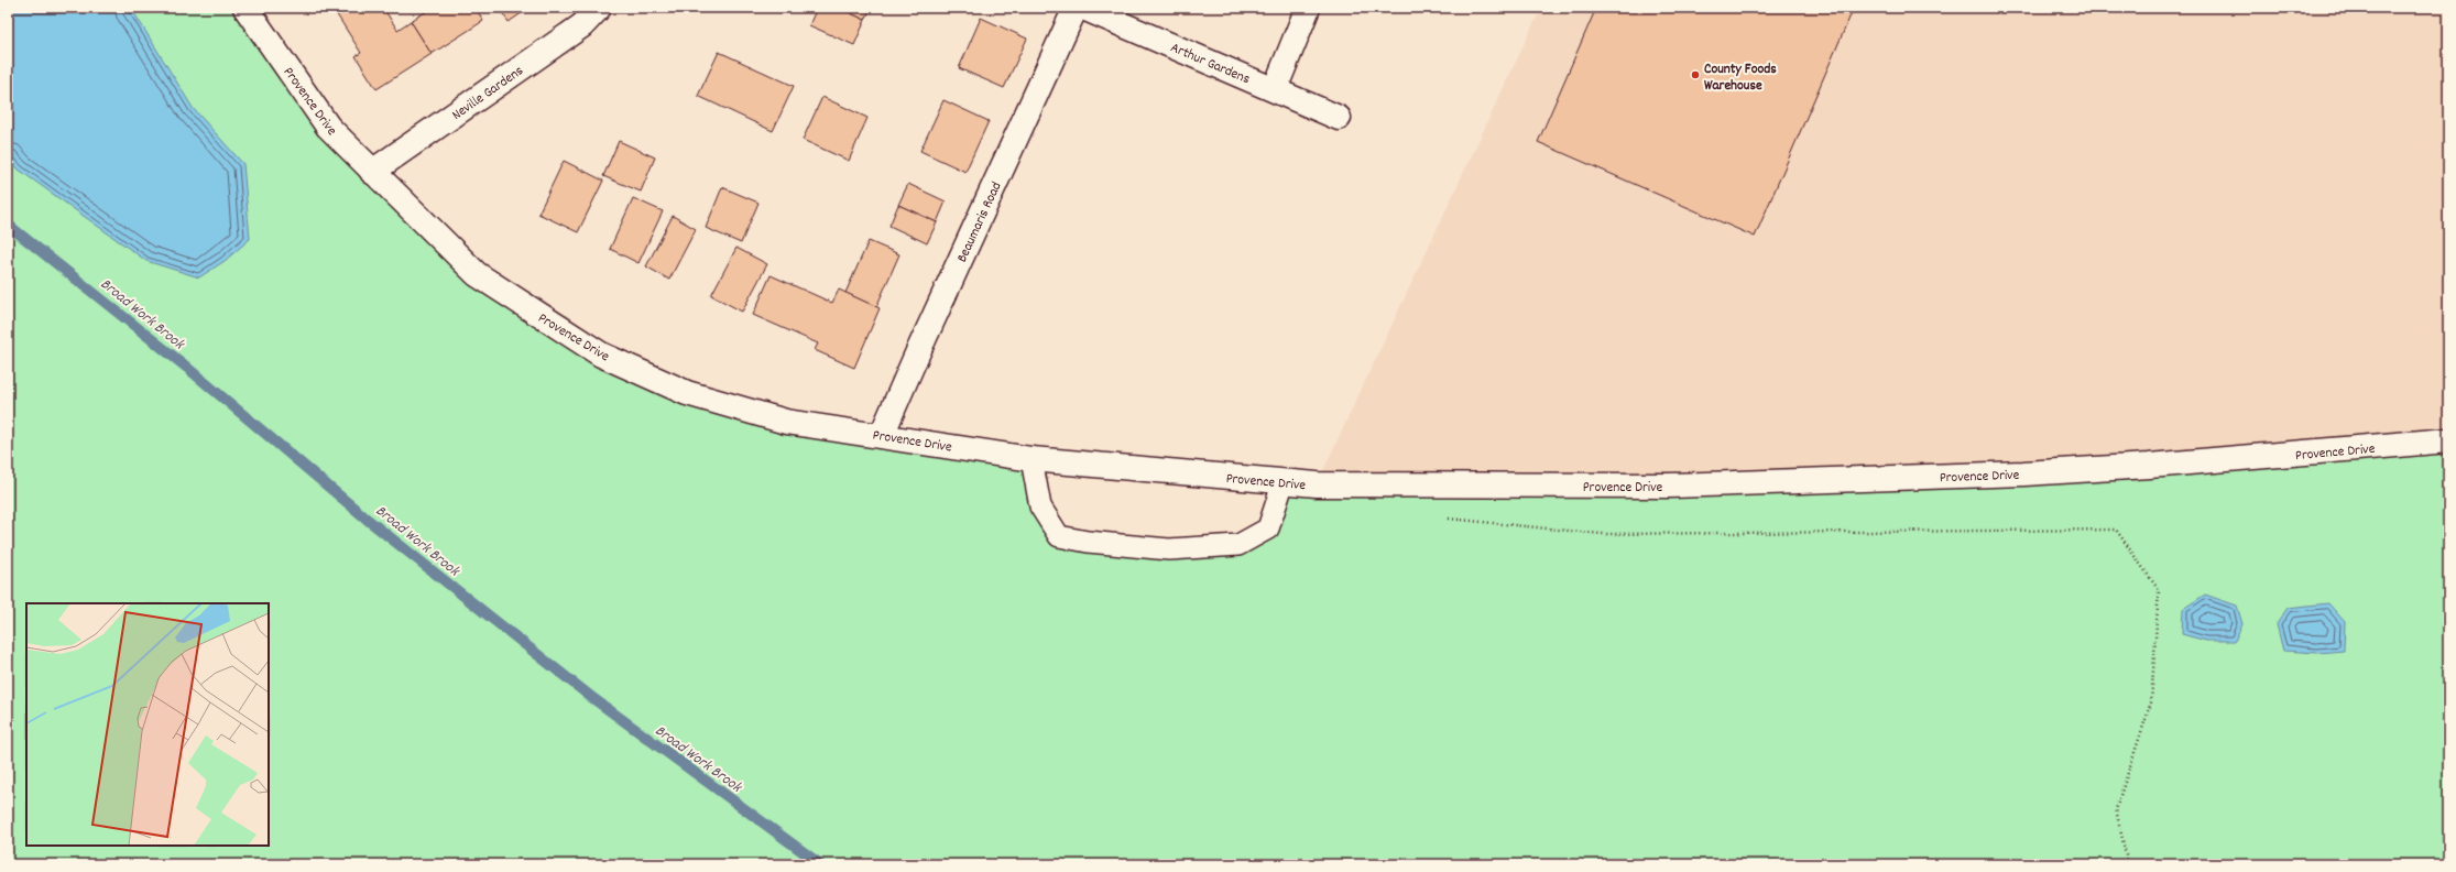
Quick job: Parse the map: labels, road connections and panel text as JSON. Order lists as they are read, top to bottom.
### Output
{
  "streets": {
    "street": [
      "Arthur Gardens",
      "Neville Gardens",
      "Provence Drive",
      "Beaumaris Road"
    ]
  },
  "crossings": [
    ["Neville Gardens", "Provence Drive"],
    ["Provence Drive", "Beaumaris Road"]
  ],
  "water": ["Broad Work Brook"],
  "places": ["County Foods Warehouse"]
}
